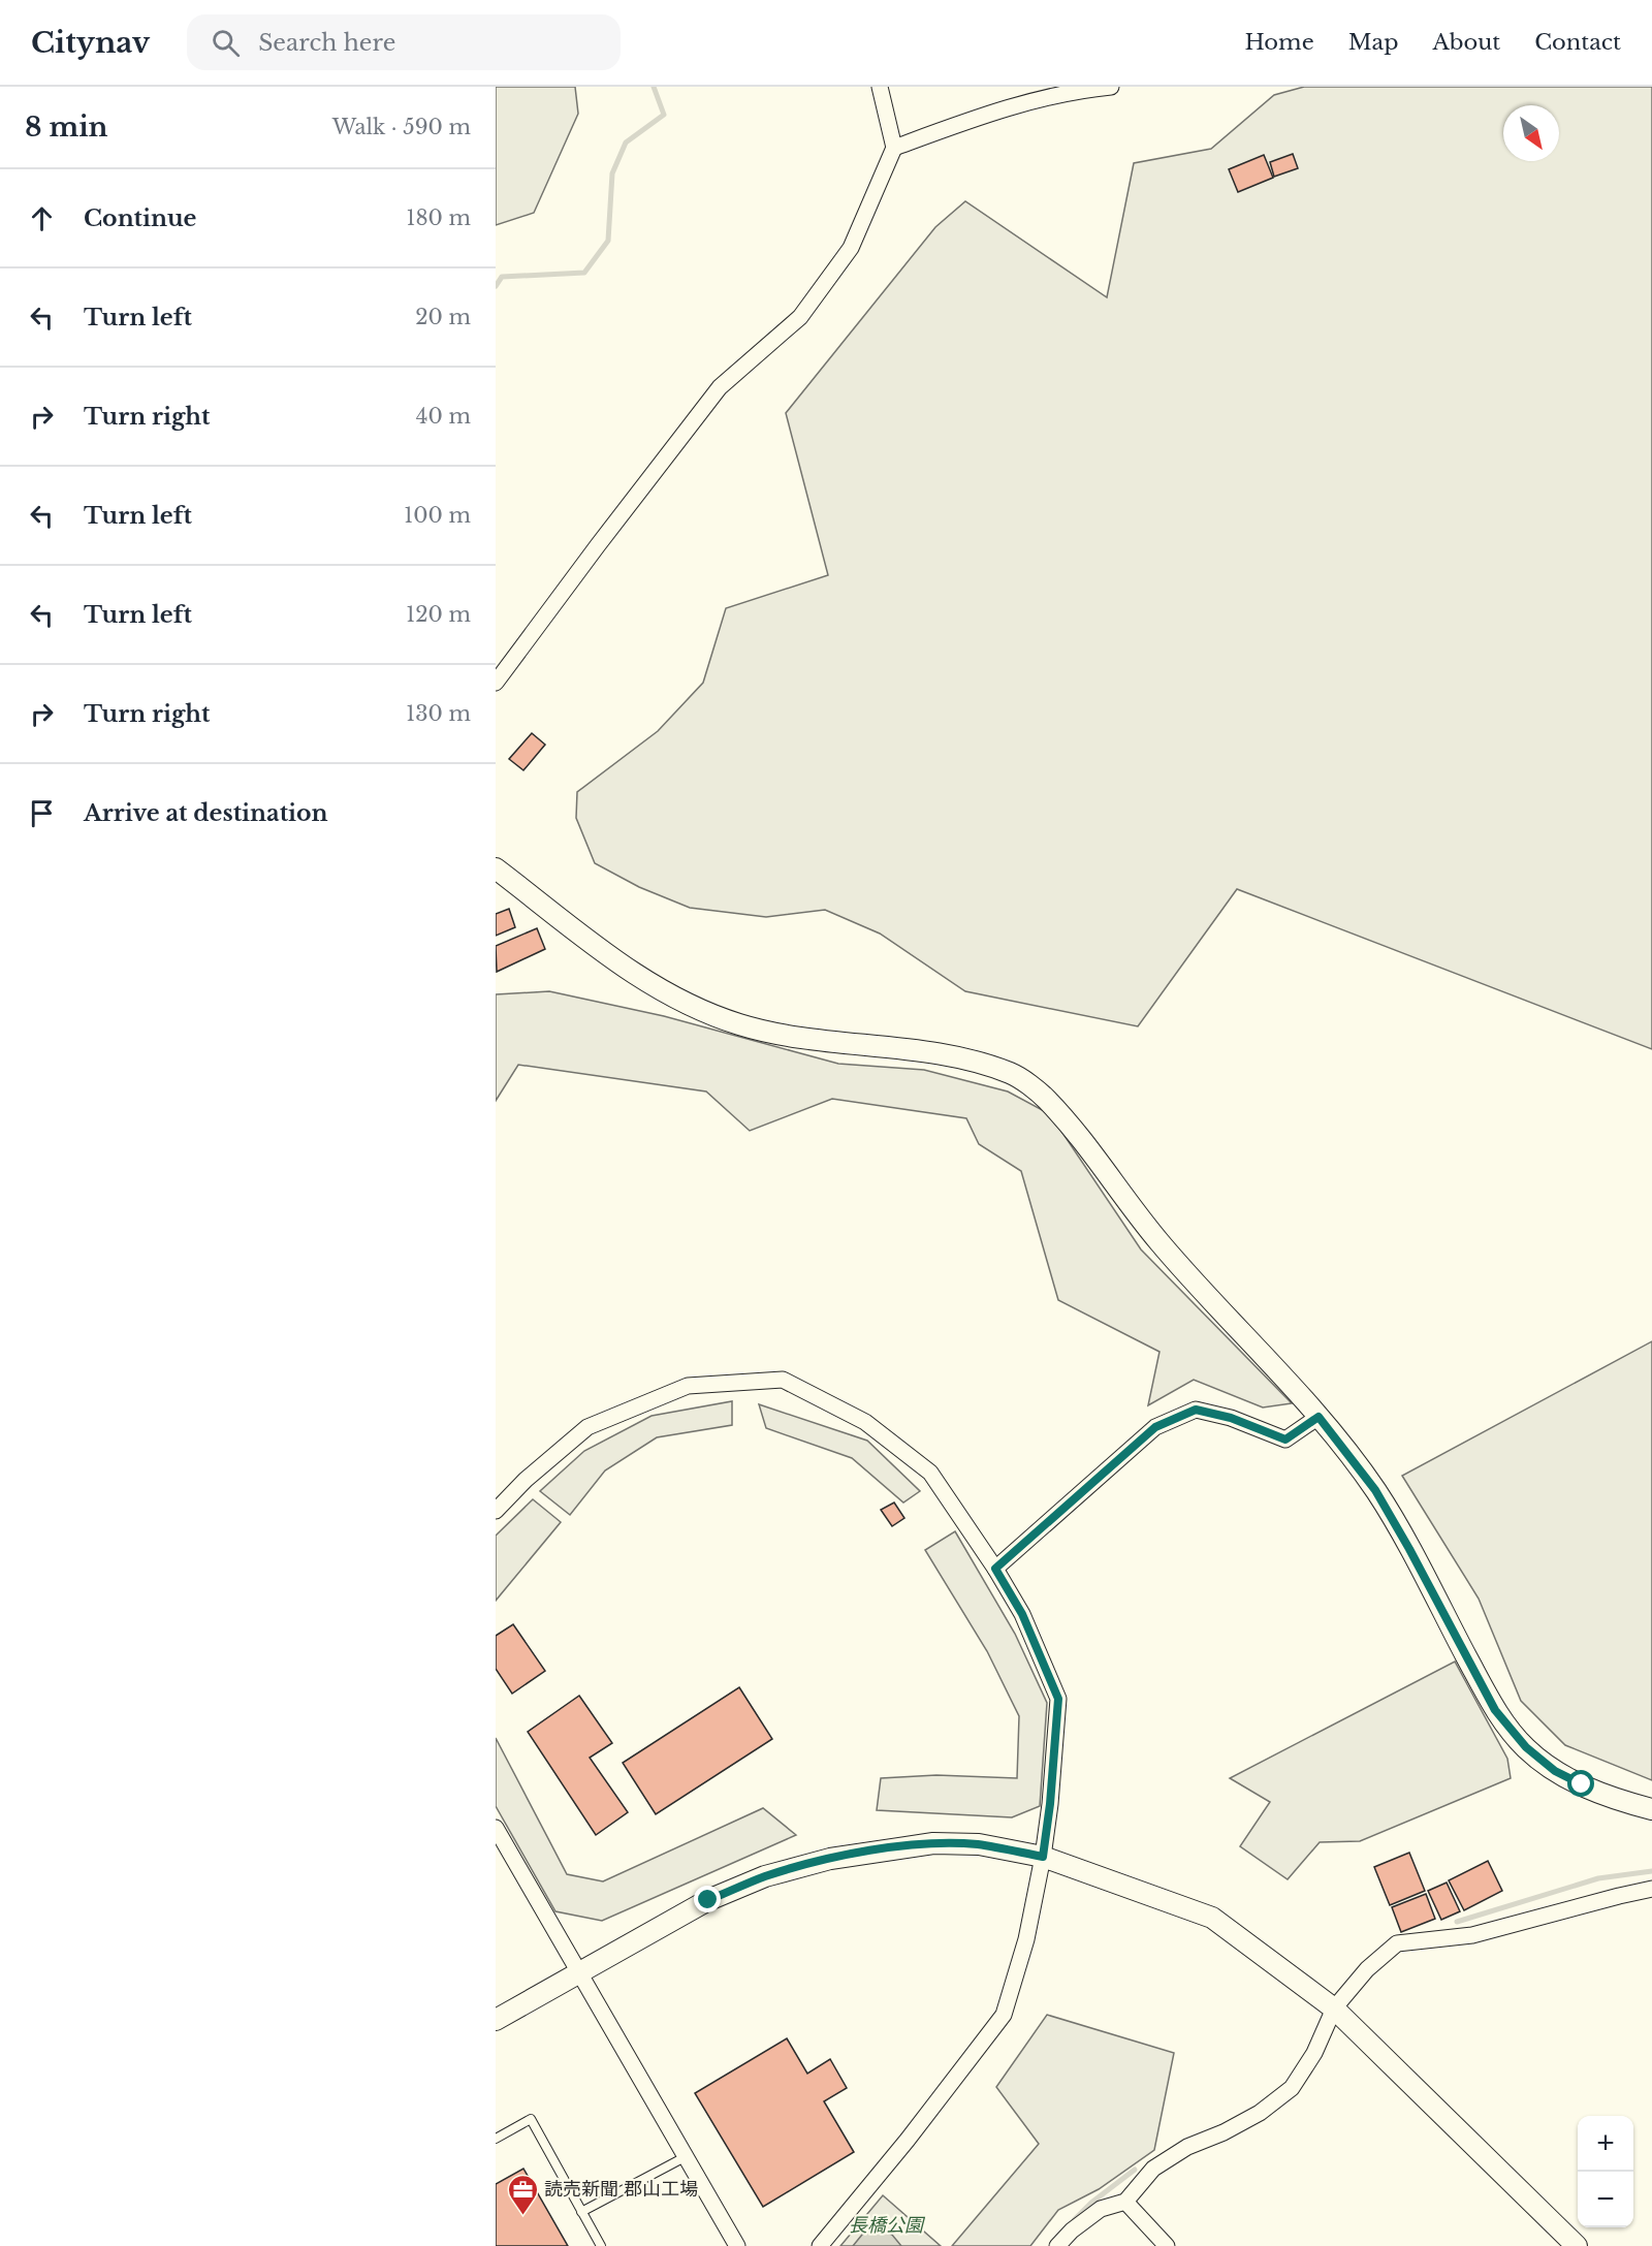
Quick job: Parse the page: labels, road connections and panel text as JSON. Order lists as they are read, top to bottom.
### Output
{
  "parks": ["長橋公園"],
  "places": {
    "office": ["読売新聞 郡山工場"]
  },
  "north": "bottom right",
  "page": {
    "header": "Citynav",
    "search": "Search here",
    "nav": [
      "Home",
      "Map",
      "About",
      "Contact"
    ],
    "heading": ["8 min", "Walk · 590 m"],
    "list": [
      ["Continue", "180 m"],
      ["Turn left", "20 m"],
      ["Turn right", "40 m"],
      ["Turn left", "100 m"],
      ["Turn left", "120 m"],
      ["Turn right", "130 m"],
      "Arrive at destination"
    ],
    "map_buttons": ["+", "−"]
  }
}
